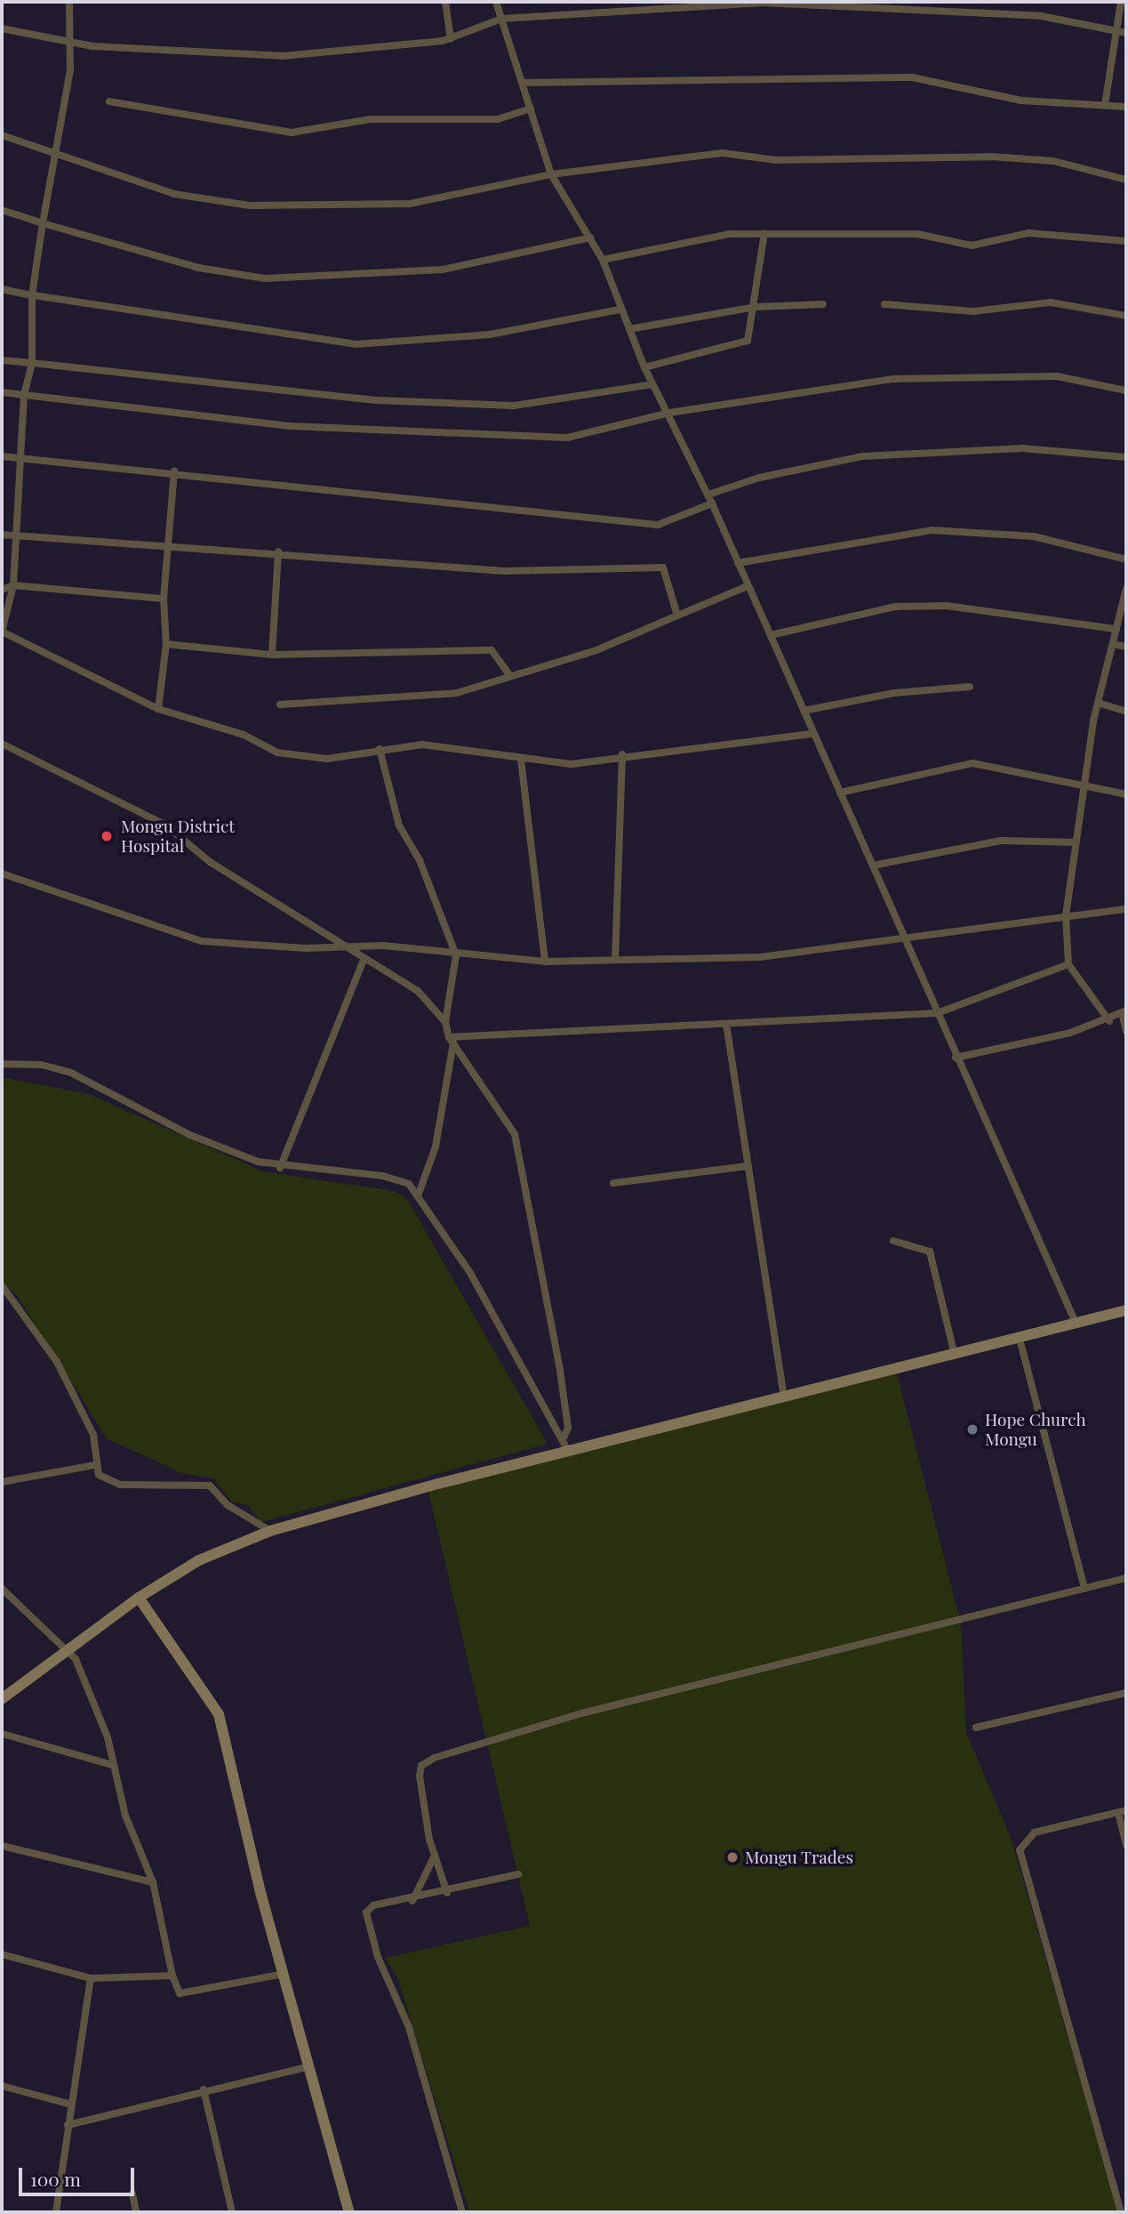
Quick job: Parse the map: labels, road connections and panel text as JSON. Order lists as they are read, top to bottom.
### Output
{
  "places": ["Mongu District Hospital", "Hope Church Mongu", "Mongu Trades"],
  "scale_bar": "100 m"
}
